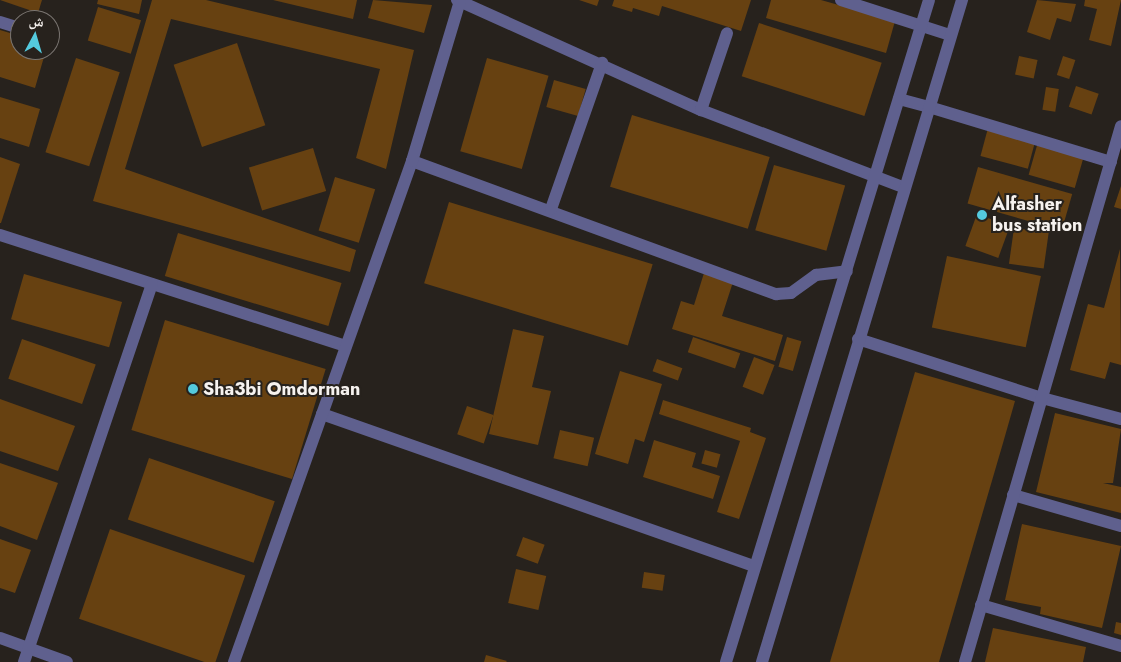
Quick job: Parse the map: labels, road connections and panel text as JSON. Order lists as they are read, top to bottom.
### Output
{
  "places": ["Alfasher bus station", "Sha3bi Omdorman"],
  "north": "top"
}
